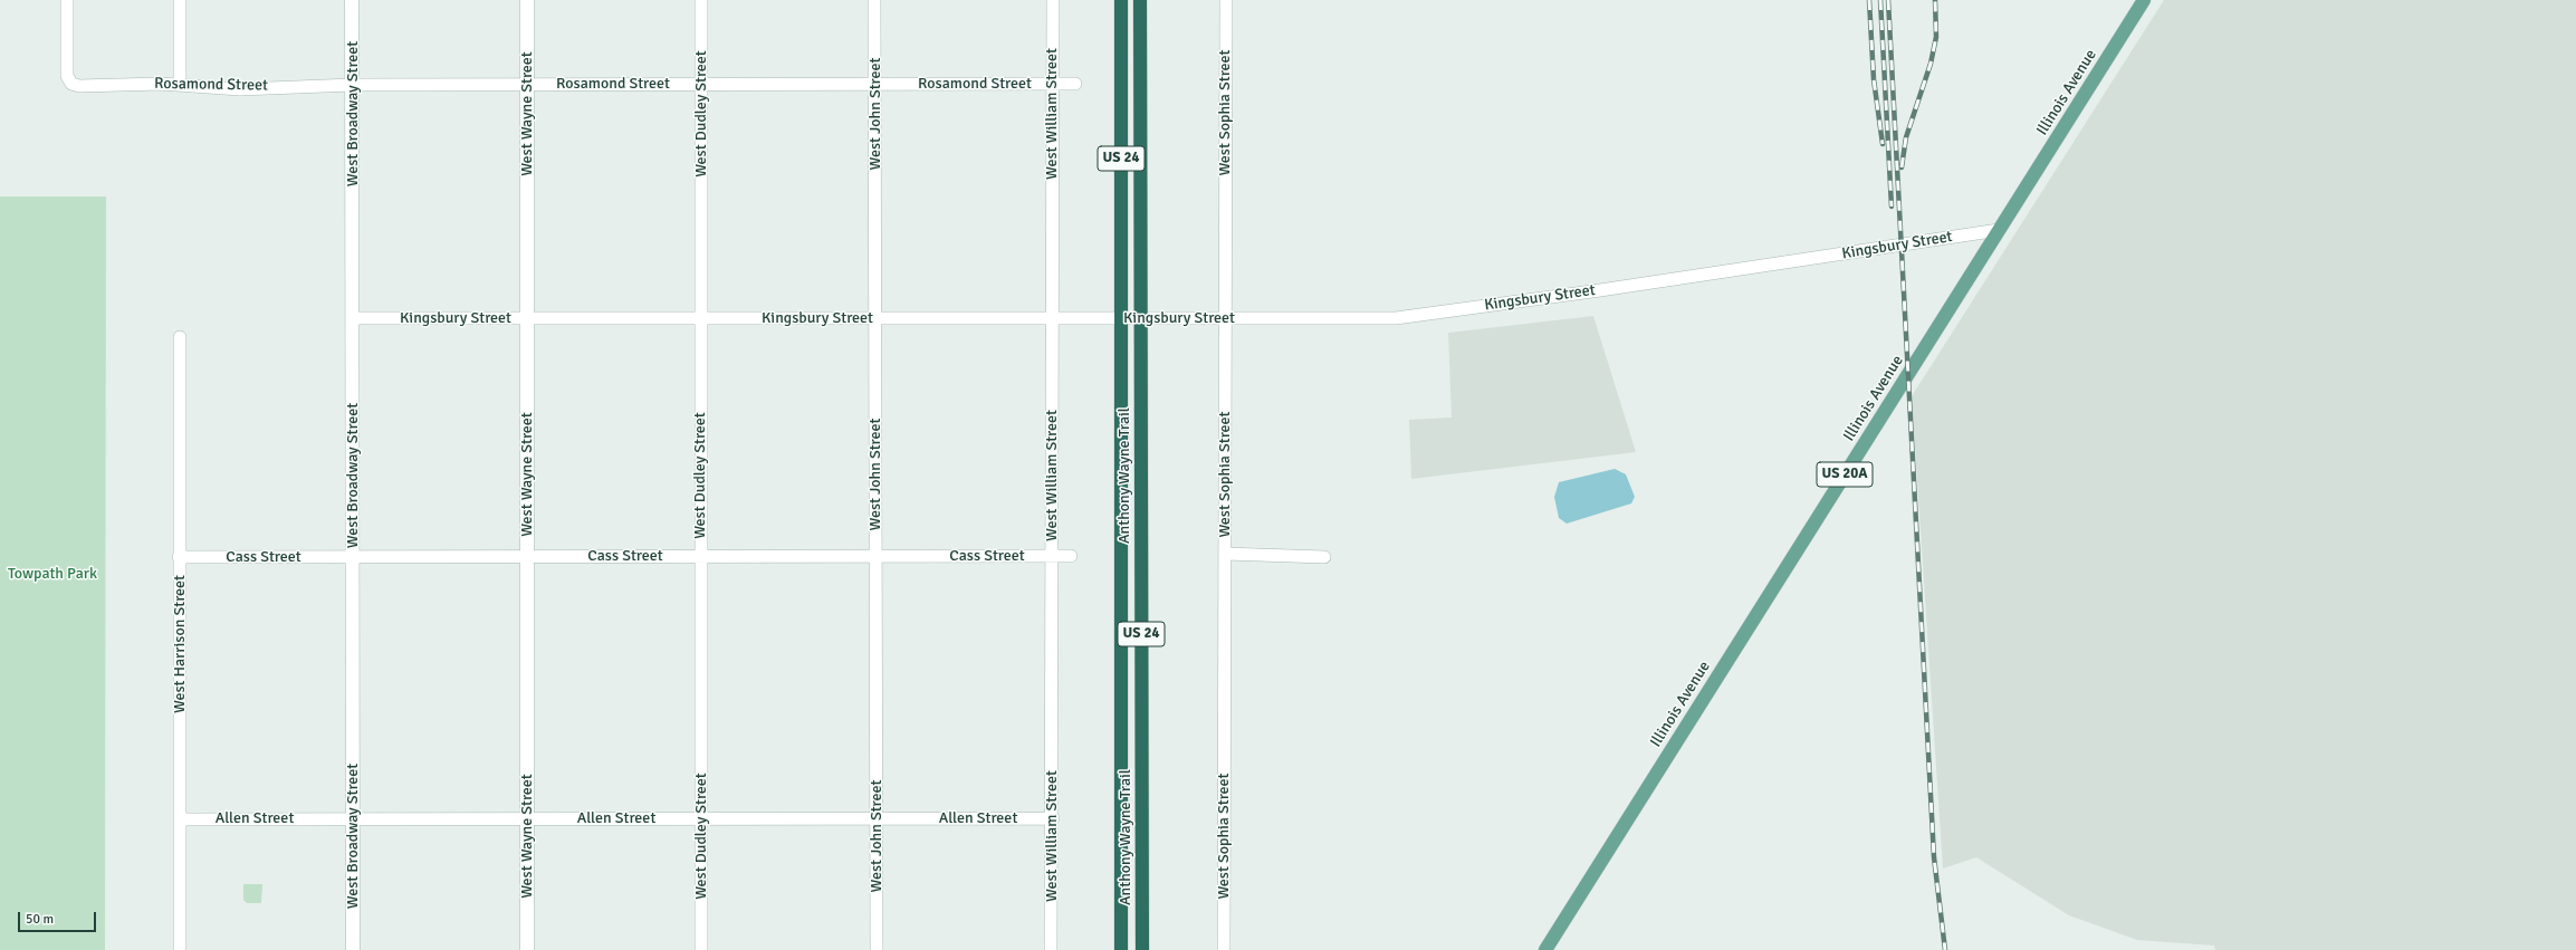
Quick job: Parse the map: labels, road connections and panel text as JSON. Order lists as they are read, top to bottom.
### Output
{
  "streets": {
    "highway": ["US 24", "Anthony Wayne Trail"],
    "main road": ["Illinois Avenue", "US 20A"],
    "street": [
      "Rosamond Street",
      "West Sophia Street",
      "West Broadway Street",
      "West Wayne Street",
      "West Dudley Street",
      "West John Street",
      "West William Street",
      "Kingsbury Street",
      "Cass Street",
      "West Harrison Street",
      "Allen Street"
    ]
  },
  "crossings": [
    ["Rosamond Street", "West Broadway Street"],
    ["Rosamond Street", "West Wayne Street"],
    ["Rosamond Street", "West Dudley Street"],
    ["Rosamond Street", "West John Street"],
    ["Rosamond Street", "West William Street"],
    ["Illinois Avenue", "Kingsbury Street"],
    ["West Sophia Street", "Kingsbury Street"],
    ["West Broadway Street", "Kingsbury Street"],
    ["West Broadway Street", "Cass Street"],
    ["West Broadway Street", "Allen Street"],
    ["West Wayne Street", "Kingsbury Street"],
    ["West Wayne Street", "Cass Street"],
    ["West Wayne Street", "Allen Street"],
    ["West Dudley Street", "Kingsbury Street"],
    ["West Dudley Street", "Cass Street"],
    ["West Dudley Street", "Allen Street"],
    ["West John Street", "Kingsbury Street"],
    ["West John Street", "Cass Street"],
    ["West John Street", "Allen Street"],
    ["West William Street", "Kingsbury Street"],
    ["West William Street", "Cass Street"],
    ["West William Street", "Allen Street"],
    ["Kingsbury Street", "Anthony Wayne Trail"],
    ["Cass Street", "West Harrison Street"],
    ["West Harrison Street", "Allen Street"]
  ],
  "parks": ["Towpath Park"],
  "scale_bar": "50 m"
}
